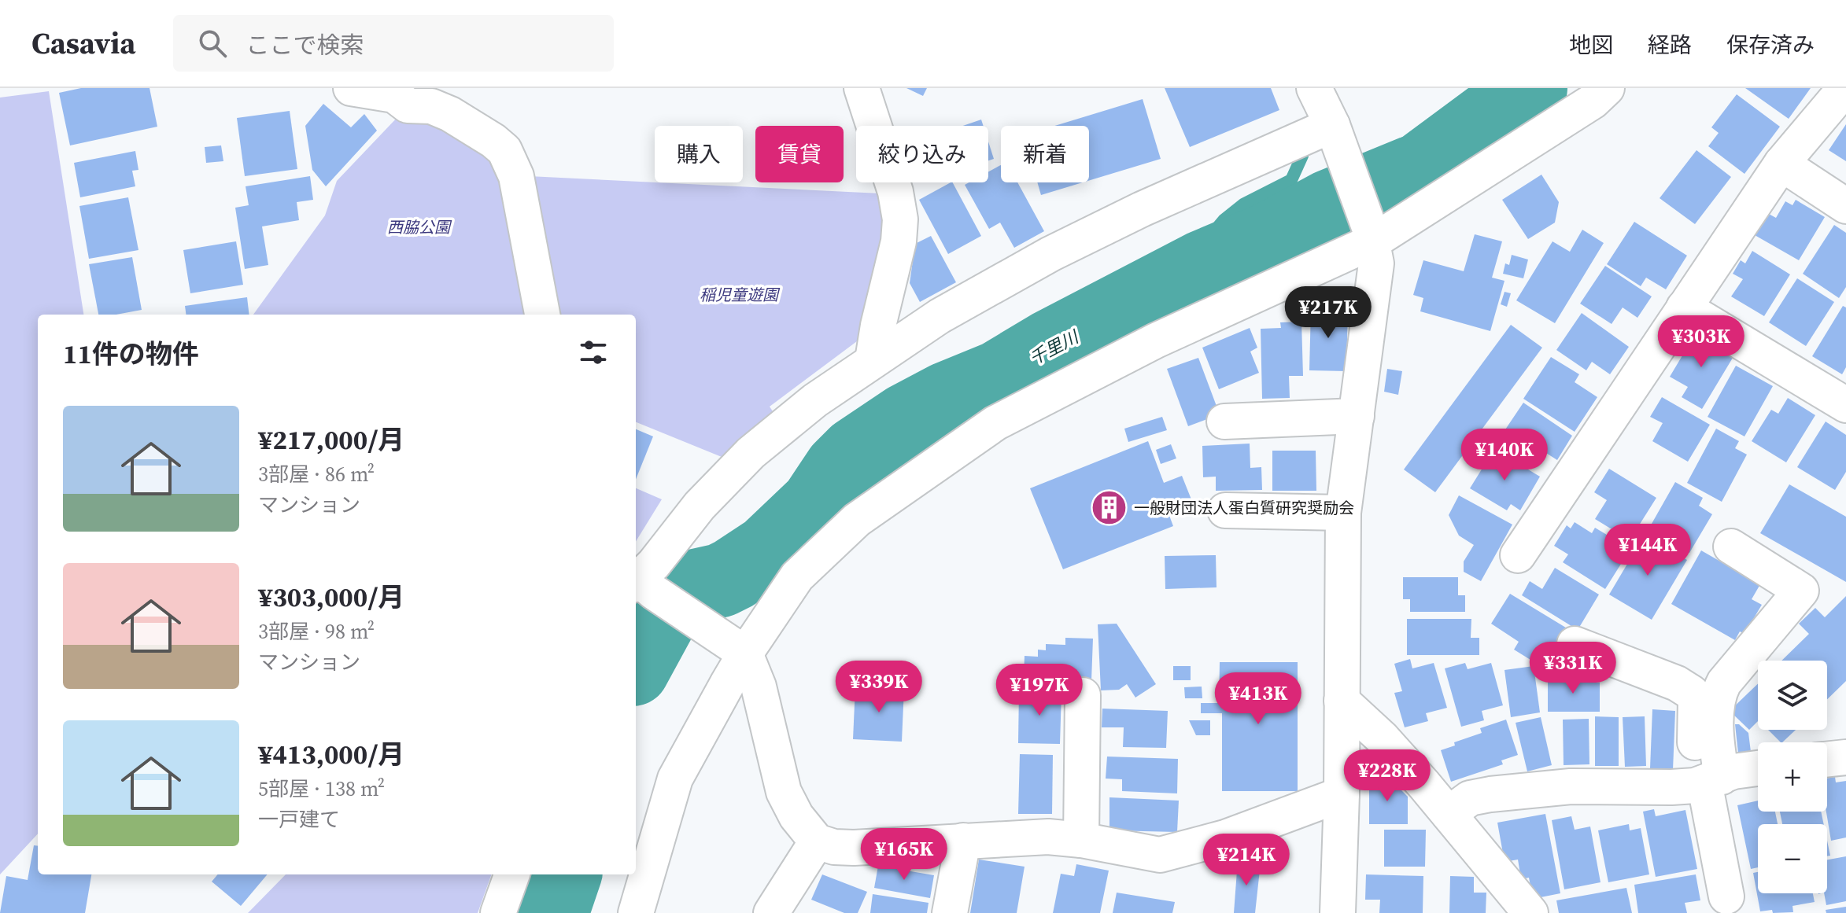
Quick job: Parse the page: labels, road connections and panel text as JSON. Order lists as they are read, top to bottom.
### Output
{
  "water": ["千里川"],
  "parks": ["西脇公園", "稲児童遊園"],
  "places": {
    "building": ["一般財団法人蛋白質研究奨励会"]
  },
  "page": {
    "header": "Casavia",
    "search": "ここで検索",
    "nav": ["地図", "経路", "保存済み"],
    "chip": [
      "購入",
      "賃貸",
      "絞り込み",
      "新着"
    ],
    "price": [
      "¥217K",
      "¥303K",
      "¥140K",
      "¥144K",
      "¥331K",
      "¥339K",
      "¥197K",
      "¥413K",
      "¥228K",
      "¥165K",
      "¥214K"
    ],
    "heading": "11件の物件",
    "list": [
      {
        "name": "¥217,000/月",
        "note": "3部屋 · 86 m² · マンション"
      },
      {
        "name": "¥303,000/月",
        "note": "3部屋 · 98 m² · マンション"
      },
      {
        "name": "¥413,000/月",
        "note": "5部屋 · 138 m² · 一戸建て"
      }
    ],
    "map_buttons": ["+", "−"]
  }
}
